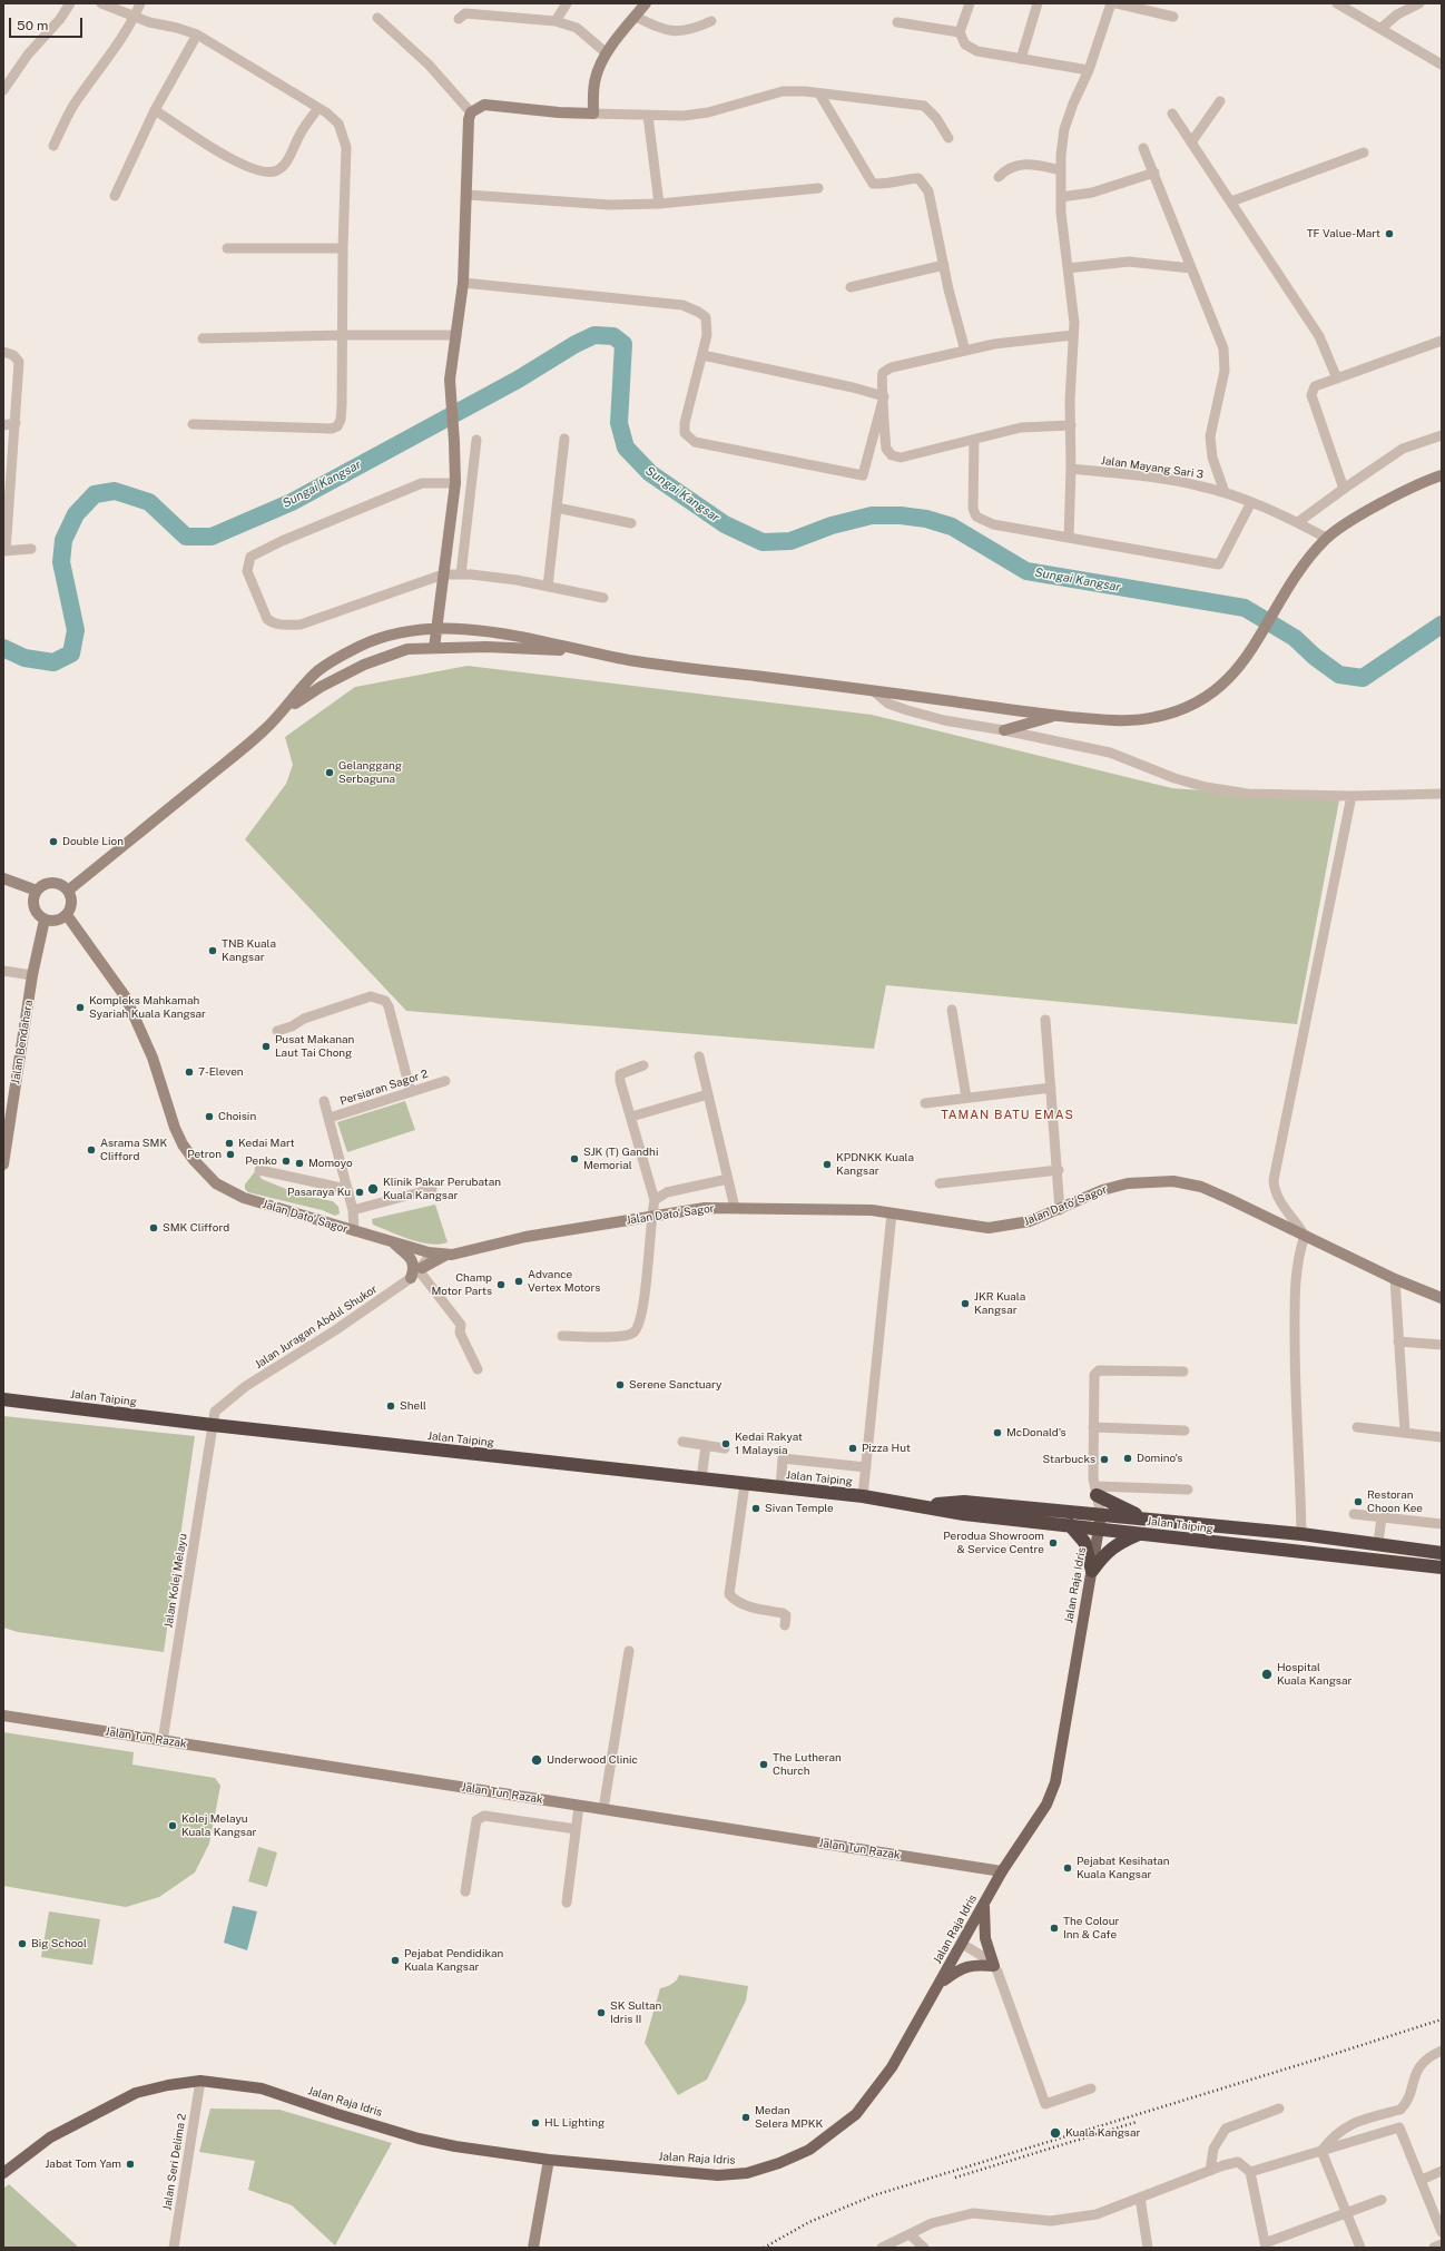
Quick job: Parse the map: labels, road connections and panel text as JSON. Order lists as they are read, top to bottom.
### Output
{
  "streets": {
    "highway": ["Jalan Taiping"],
    "main road": [
      "Jalan Bendahara",
      "Jalan Dato' Sagor",
      "Jalan Raja Idris",
      "Jalan Tun Razak"
    ],
    "street": [
      "Jalan Mayang Sari 3",
      "Persiaran Sagor 2",
      "Jalan Juragan Abdul Shukor",
      "Jalan Kolej Melayu",
      "Jalan Seri Delima 2"
    ]
  },
  "crossings": [
    ["Jalan Bendahara", "Jalan Dato' Sagor"],
    ["Jalan Juragan Abdul Shukor", "Jalan Taiping"],
    ["Jalan Juragan Abdul Shukor", "Jalan Kolej Melayu"],
    ["Jalan Taiping", "Jalan Kolej Melayu"],
    ["Jalan Taiping", "Jalan Raja Idris"],
    ["Jalan Kolej Melayu", "Jalan Tun Razak"],
    ["Jalan Raja Idris", "Jalan Tun Razak"],
    ["Jalan Raja Idris", "Jalan Seri Delima 2"]
  ],
  "districts": ["TAMAN BATU EMAS"],
  "water": ["Sungai Kangsar"],
  "places": [
    "TF Value-Mart",
    "Gelanggang Serbaguna",
    "Double Lion",
    "TNB Kuala Kangsar",
    "Kompleks Mahkamah Syariah Kuala Kangsar",
    "Pusat Makanan Laut Tai Chong",
    "7-Eleven",
    "Choisin",
    "Kedai Mart",
    "Asrama SMK Clifford",
    "Petron",
    "SJK (T) Gandhi Memorial",
    "Penko",
    "Momoyo",
    "KPDNKK Kuala Kangsar",
    "Klinik Pakar Perubatan Kuala Kangsar",
    "Pasaraya Ku",
    "SMK Clifford",
    "Advance Vertex Motors",
    "Champ Motor Parts",
    "JKR Kuala Kangsar",
    "Serene Sanctuary",
    "Shell",
    "McDonald's",
    "Kedai Rakyat 1 Malaysia",
    "Pizza Hut",
    "Domino's",
    "Starbucks",
    "Restoran Choon Kee",
    "Sivan Temple",
    "Perodua Showroom & Service Centre",
    "Hospital Kuala Kangsar",
    "Underwood Clinic",
    "The Lutheran Church",
    "Kolej Melayu Kuala Kangsar",
    "Pejabat Kesihatan Kuala Kangsar",
    "The Colour Inn & Cafe",
    "Big School",
    "Pejabat Pendidikan Kuala Kangsar",
    "SK Sultan Idris II",
    "Medan Selera MPKK",
    "HL Lighting",
    "Kuala Kangsar",
    "Jabat Tom Yam"
  ],
  "scale_bar": "50 m"
}
